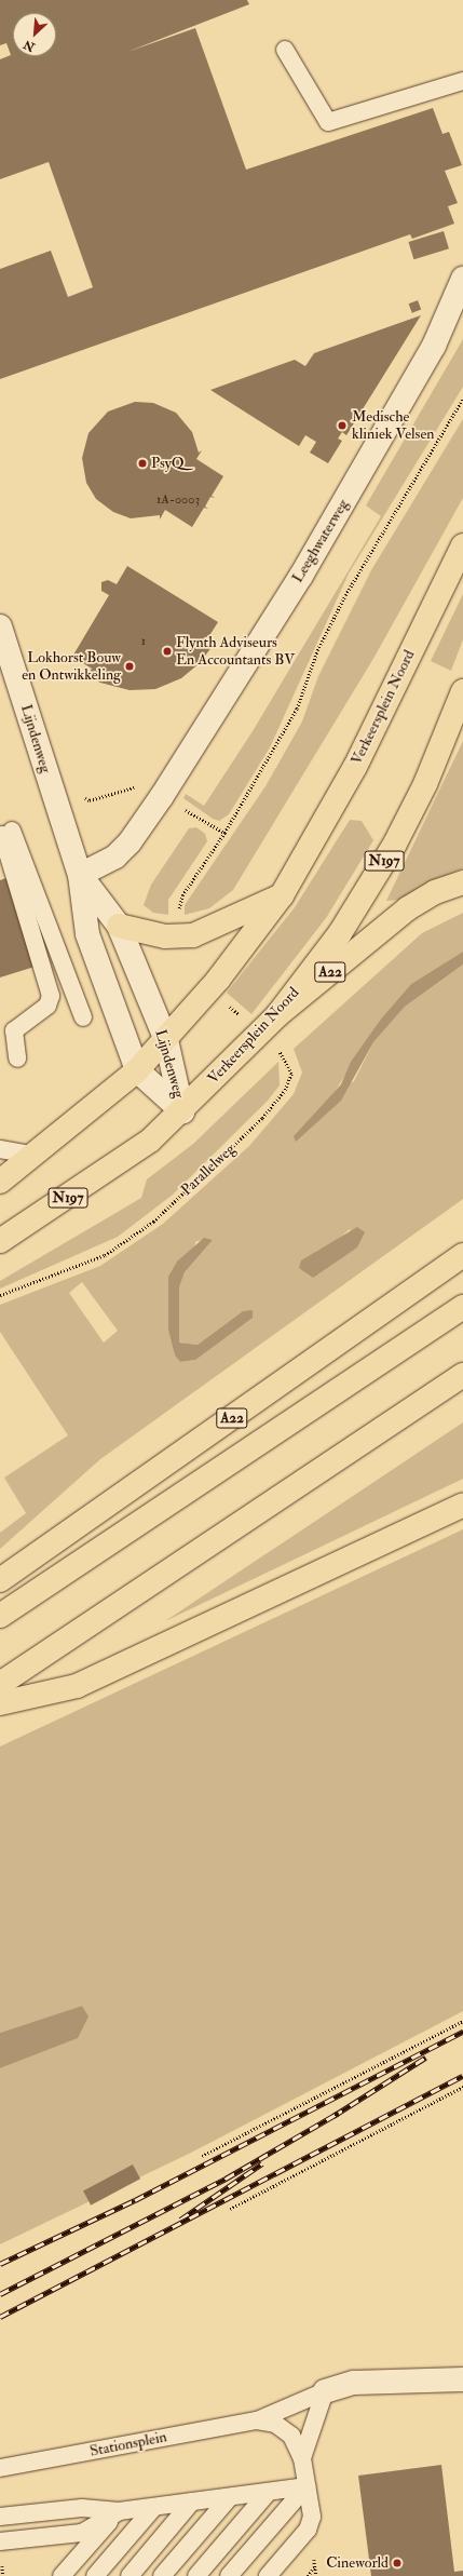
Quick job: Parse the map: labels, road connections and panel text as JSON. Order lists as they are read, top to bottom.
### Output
{
  "streets": {
    "main road": ["Verkeersplein Noord", "N197", "A22"],
    "street": ["Leeghwaterweg", "Lijndenweg", "Stationsplein"],
    "path": ["Parallelweg"]
  },
  "crossings": [
    ["Leeghwaterweg", "Lijndenweg"],
    ["Verkeersplein Noord", "Lijndenweg"],
    ["Verkeersplein Noord", "A22"],
    ["Verkeersplein Noord", "Parallelweg"]
  ],
  "places": [
    "Medische kliniek Velsen",
    "PsyQ",
    "Flynth Adviseurs En Accountants BV",
    "Lokhorst Bouw en Ontwikkeling",
    "Cineworld"
  ],
  "house_numbers": ["1A-0003", "1"],
  "north": "bottom left"
}
